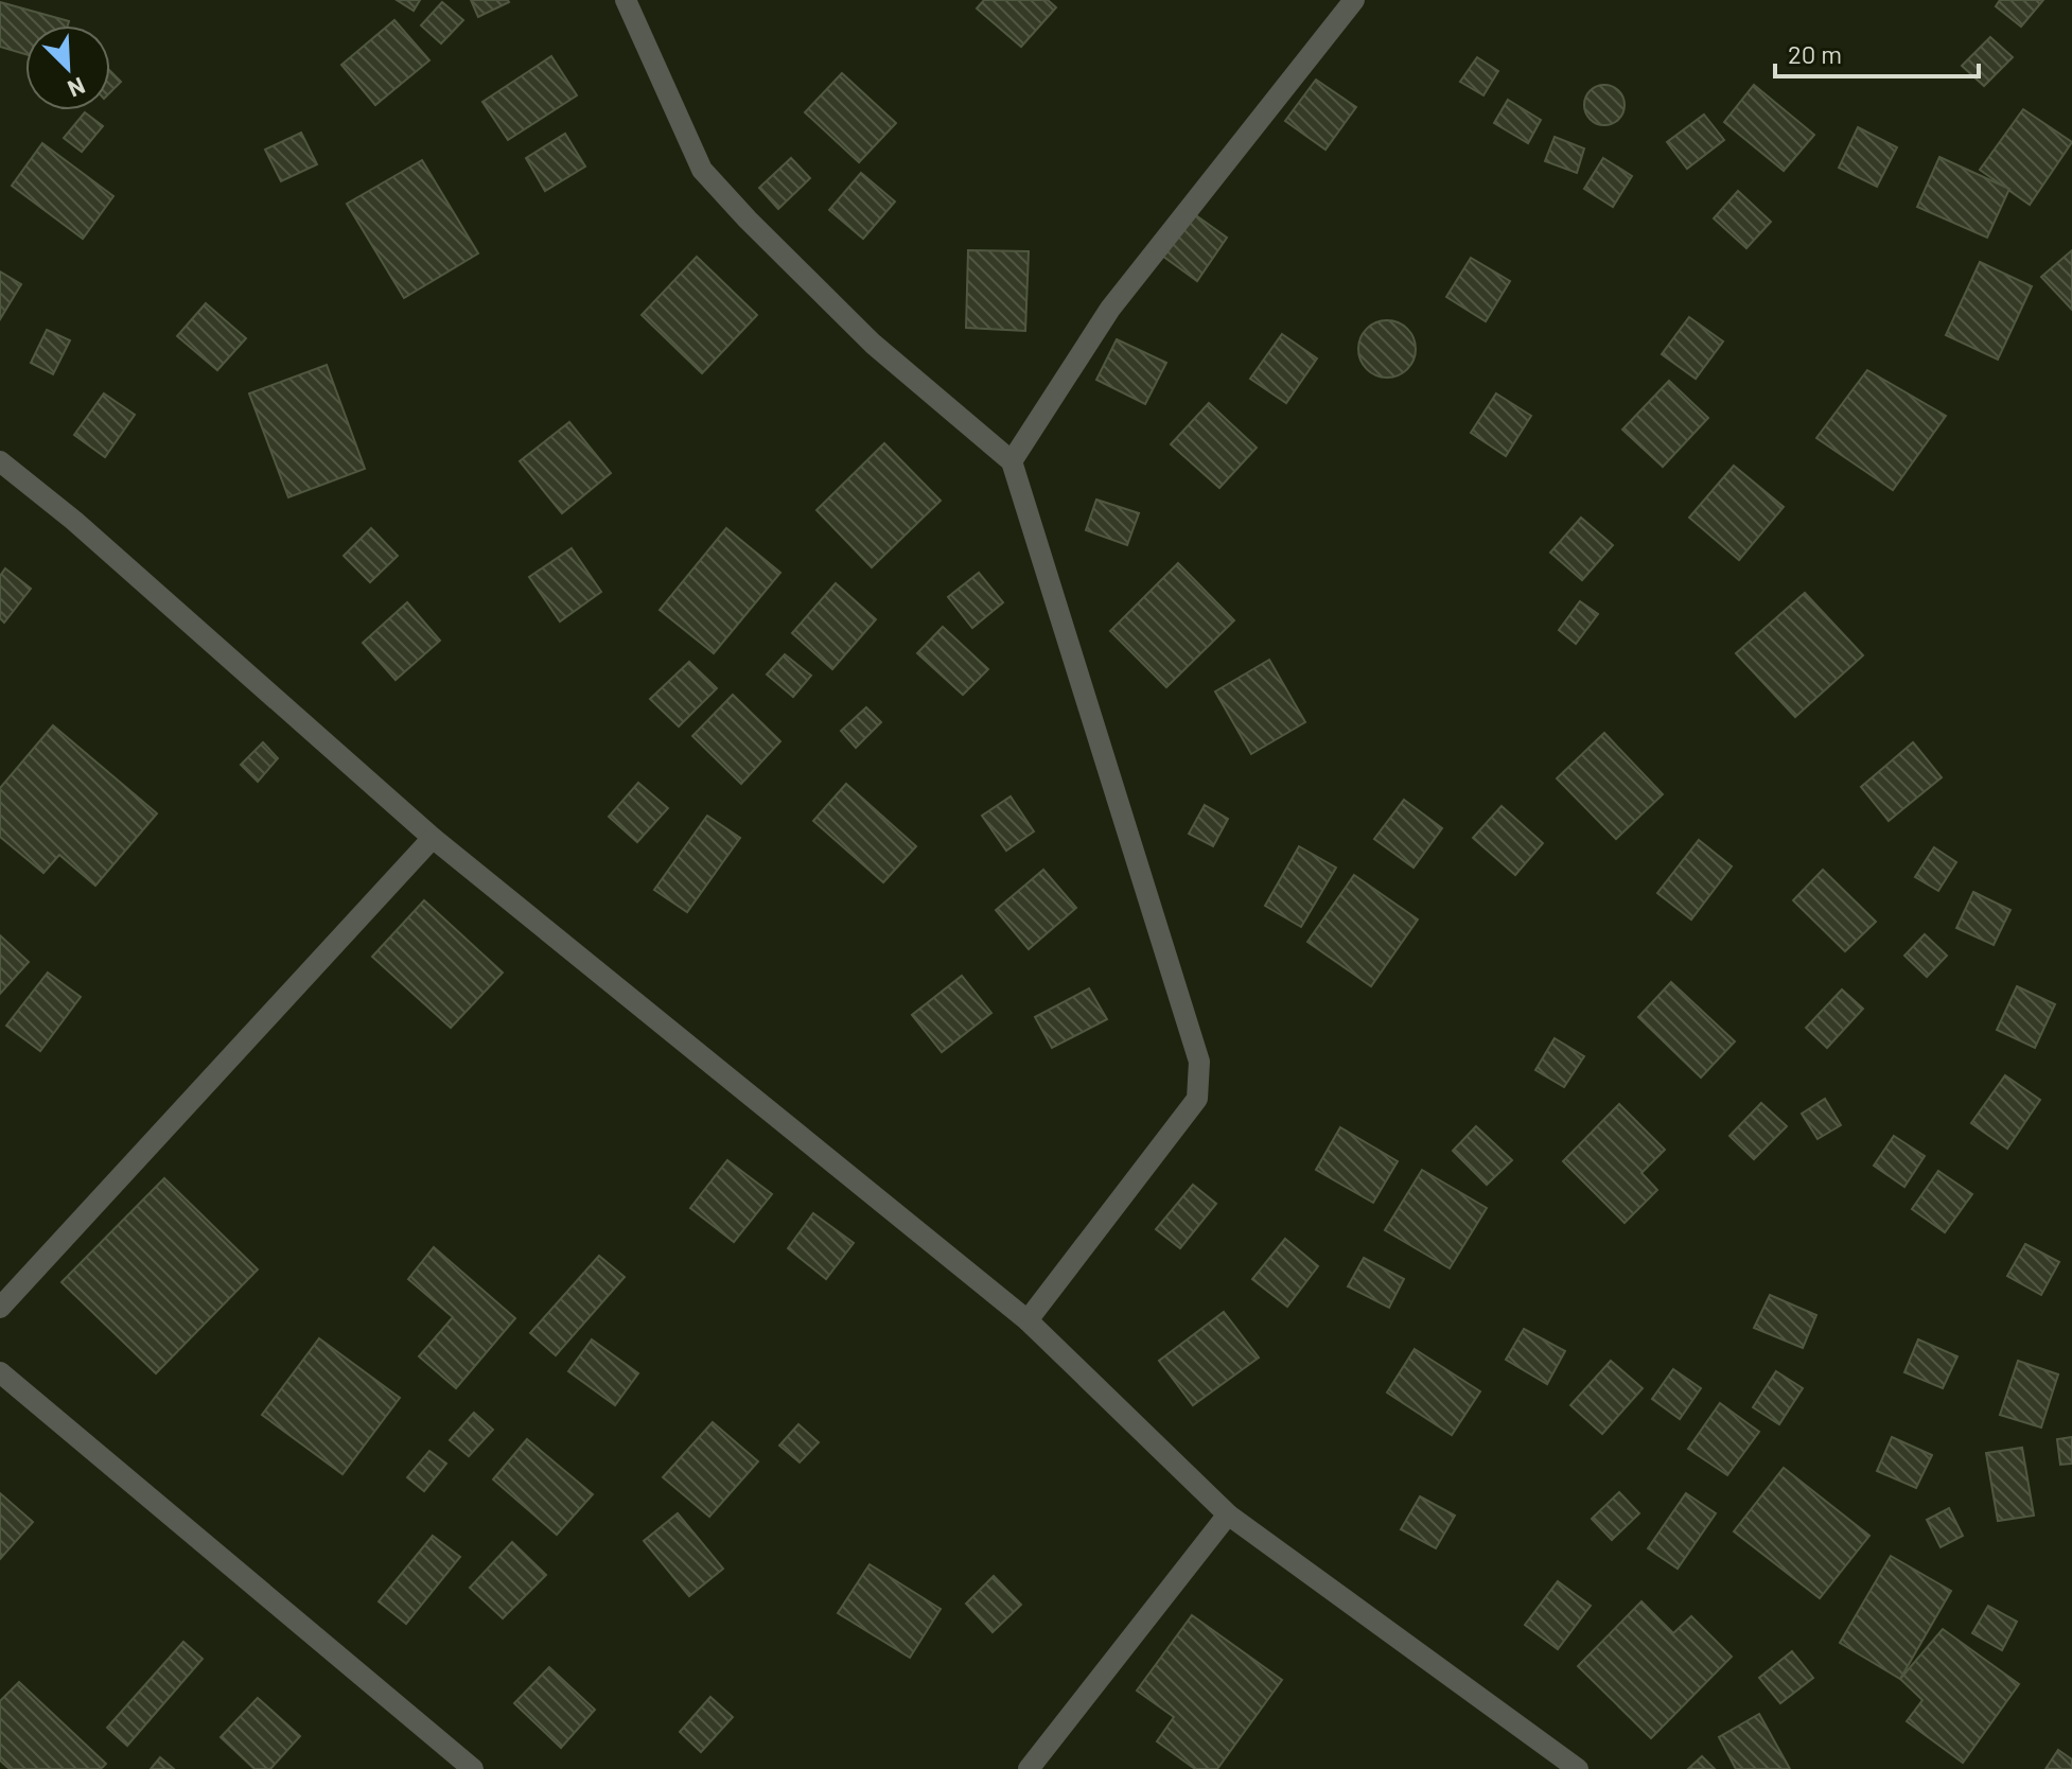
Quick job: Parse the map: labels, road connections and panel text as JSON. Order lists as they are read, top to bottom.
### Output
{
  "scale_bar": "20 m",
  "north": "bottom right"
}
